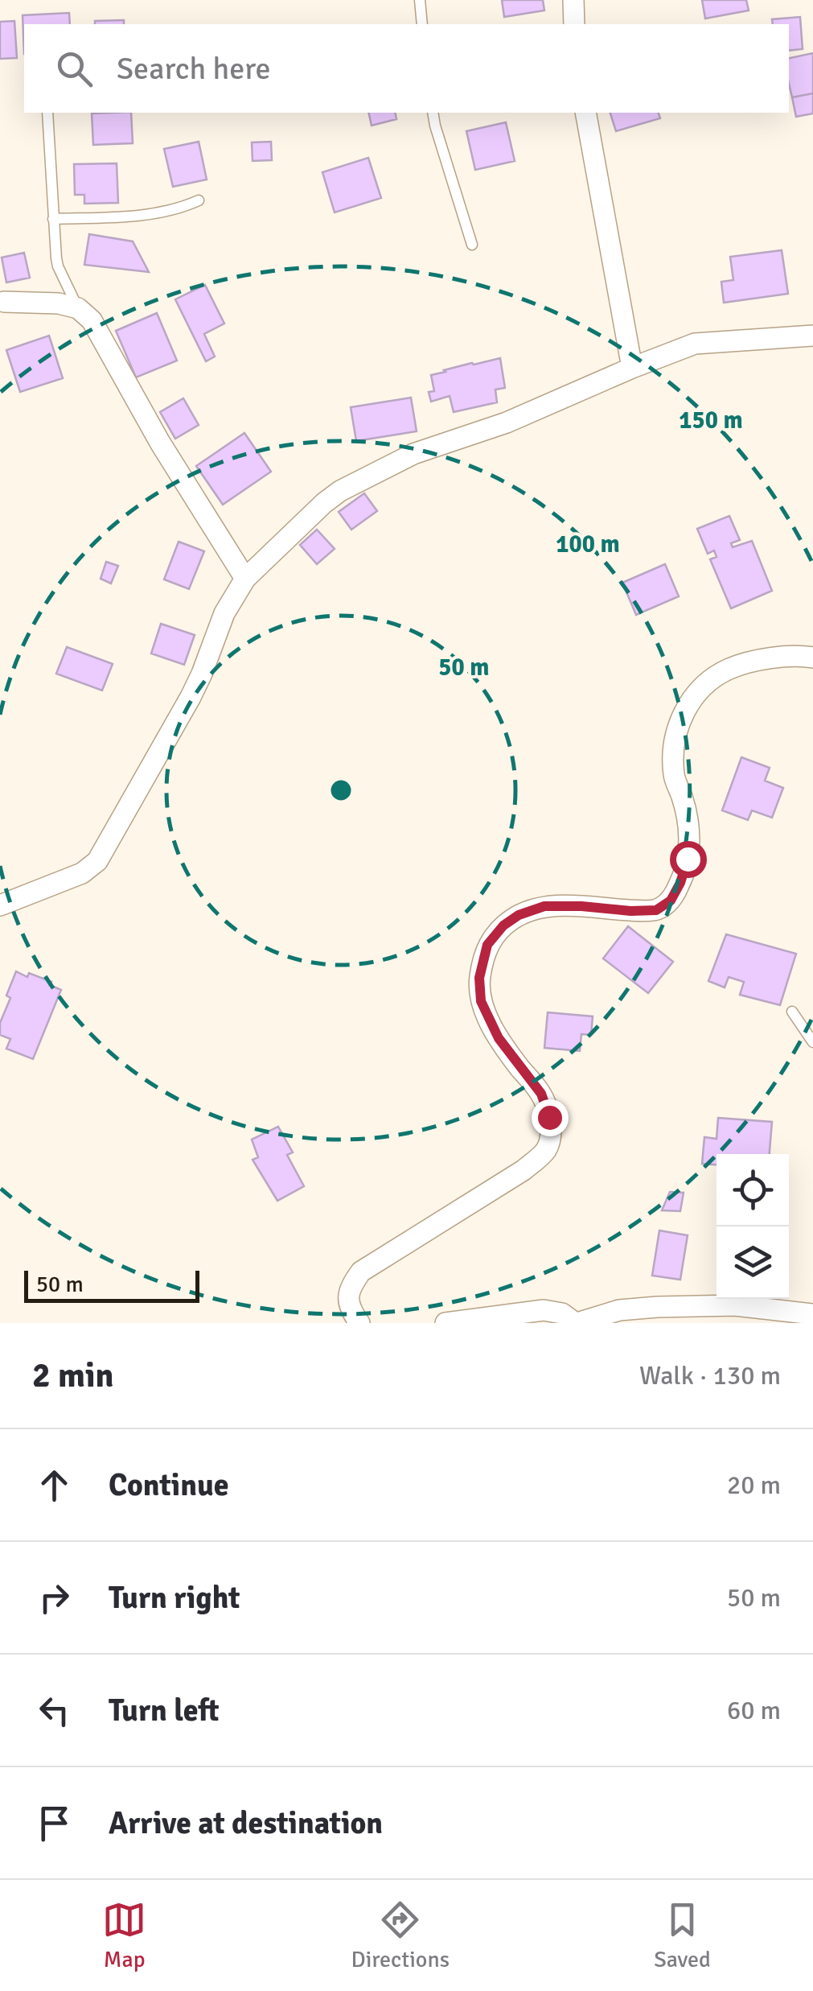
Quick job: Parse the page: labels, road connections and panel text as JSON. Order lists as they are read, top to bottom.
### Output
{
  "scale_bar": "50 m",
  "page": {
    "search": "Search here",
    "scale": "50 m",
    "heading": ["2 min", "Walk · 130 m"],
    "list": [
      ["Continue", "20 m"],
      ["Turn right", "50 m"],
      ["Turn left", "60 m"],
      "Arrive at destination"
    ],
    "nav": ["Map", "Directions", "Saved"]
  },
  "rings": ["150 m", "100 m", "50 m"]
}
